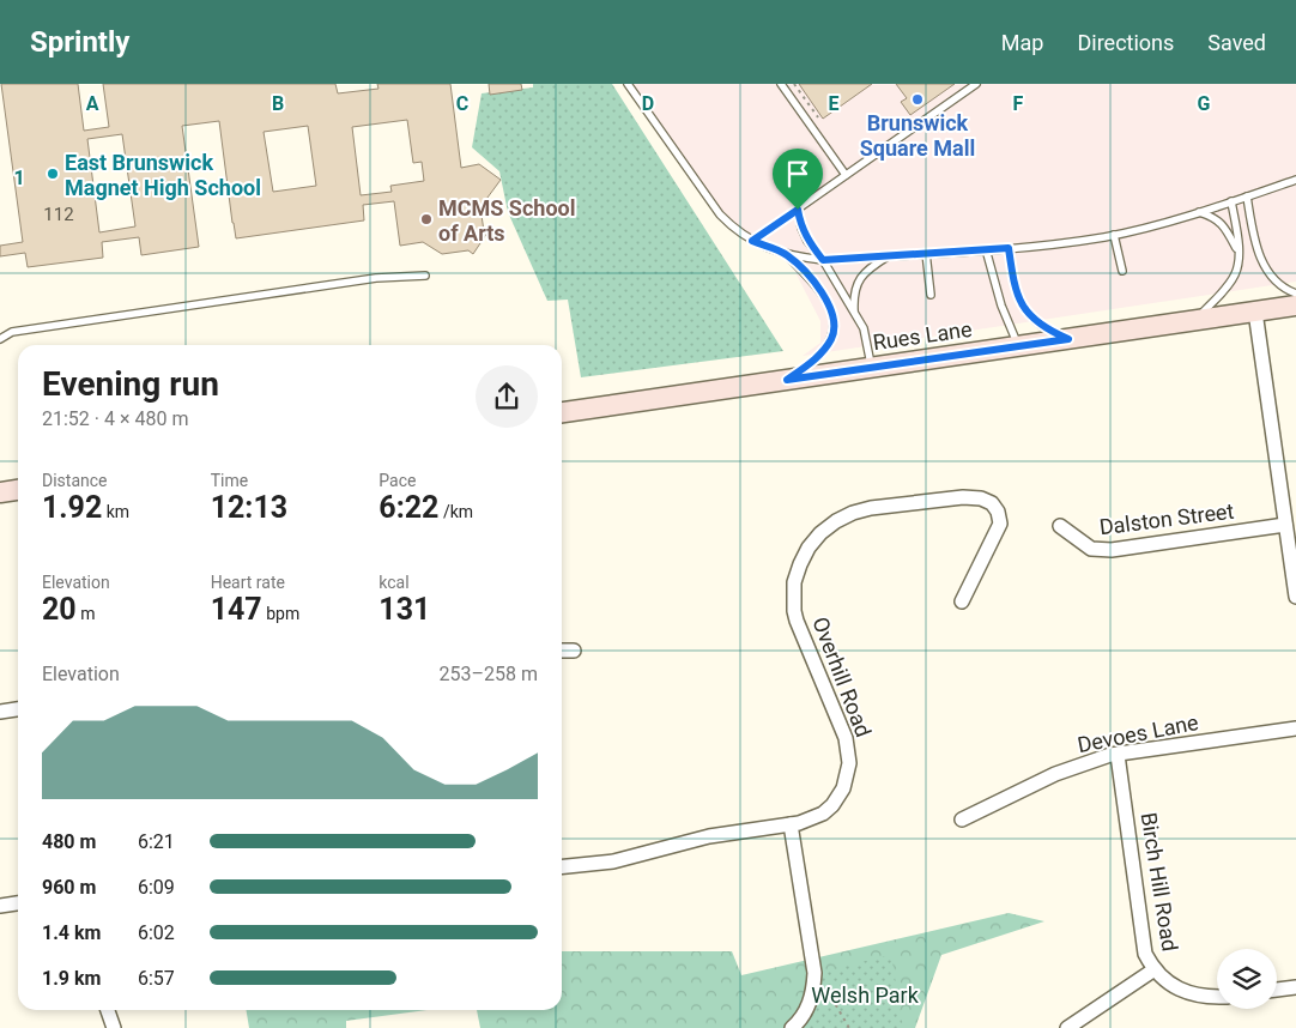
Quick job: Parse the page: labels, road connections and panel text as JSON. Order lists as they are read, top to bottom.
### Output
{
  "streets": {
    "main road": ["Rues Lane"],
    "street": [
      "Dalston Street",
      "Overhill Road",
      "Devoes Lane",
      "Birch Hill Road"
    ]
  },
  "crossings": [
    ["Devoes Lane", "Birch Hill Road"]
  ],
  "parks": ["Welsh Park"],
  "places": ["Brunswick Square Mall", "East Brunswick Magnet High School", "MCMS School of Arts"],
  "house_numbers": ["112"],
  "page": {
    "header": "Sprintly",
    "nav": ["Map", "Directions", "Saved"],
    "heading": ["Evening run", "21:52 · 4 × 480 m"],
    "stats": [
      ["Distance", "1.92 km"],
      ["Time", "12:13"],
      ["Pace", "6:22 /km"],
      ["Elevation", "20 m"],
      ["Heart rate", "147 bpm"],
      ["kcal", "131"]
    ],
    "chart": ["Elevation", "253–258 m"],
    "list": [
      {
        "name": "480 m",
        "note": "6:21"
      },
      {
        "name": "960 m",
        "note": "6:09"
      },
      {
        "name": "1.4 km",
        "note": "6:02"
      },
      {
        "name": "1.9 km",
        "note": "6:57"
      }
    ]
  },
  "grid": {
    "columns": [
      "A",
      "B",
      "C",
      "D",
      "E",
      "F",
      "G"
    ],
    "rows": ["1"]
  }
}
